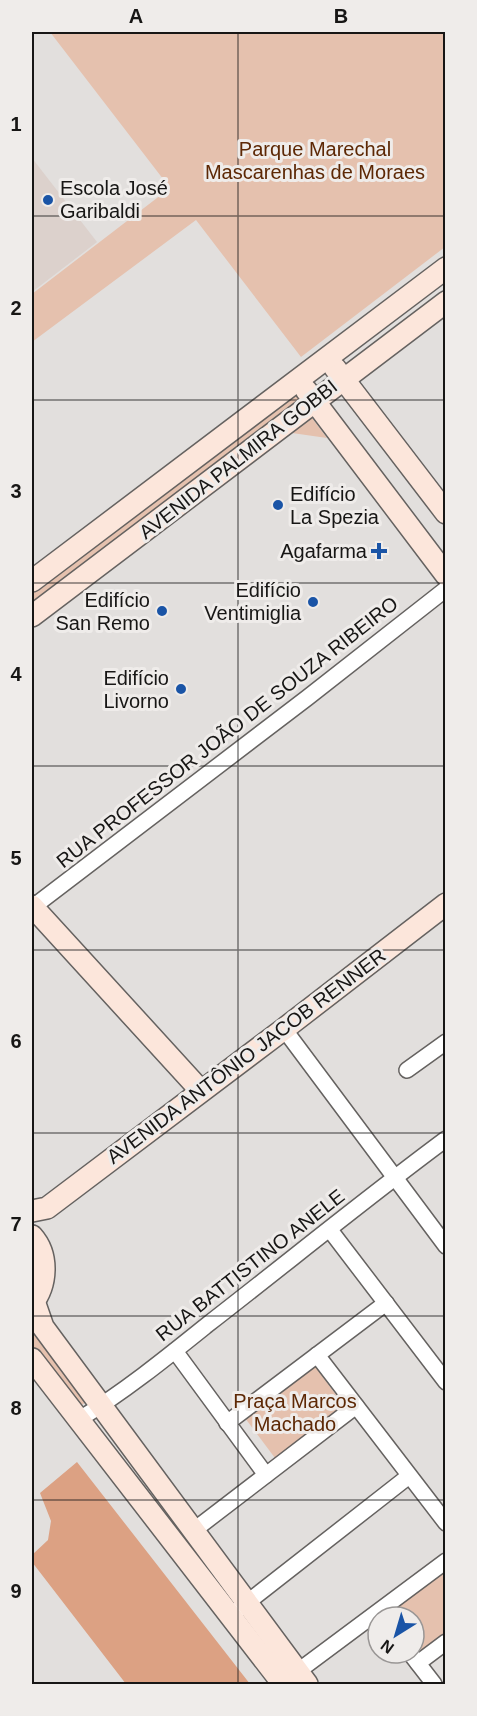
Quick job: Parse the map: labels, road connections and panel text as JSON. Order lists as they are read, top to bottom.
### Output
{
  "streets": {
    "street": [
      "AVENIDA PALMIRA GOBBI",
      "RUA PROFESSOR JOÃO DE SOUZA RIBEIRO",
      "AVENIDA ANTÔNIO JACOB RENNER",
      "RUA BATTISTINO ANELE"
    ]
  },
  "parks": ["Parque Marechal Mascarenhas de Moraes", "Praça Marcos Machado"],
  "places": {
    "other": [
      "Escola José Garibaldi",
      "Edifício La Spezia",
      "Edifício Ventimiglia",
      "Edifício San Remo",
      "Edifício Livorno"
    ],
    "health": ["Agafarma"]
  },
  "north": "bottom left",
  "grid": {
    "columns": ["A", "B"],
    "rows": [
      "1",
      "2",
      "3",
      "4",
      "5",
      "6",
      "7",
      "8",
      "9"
    ]
  }
}
